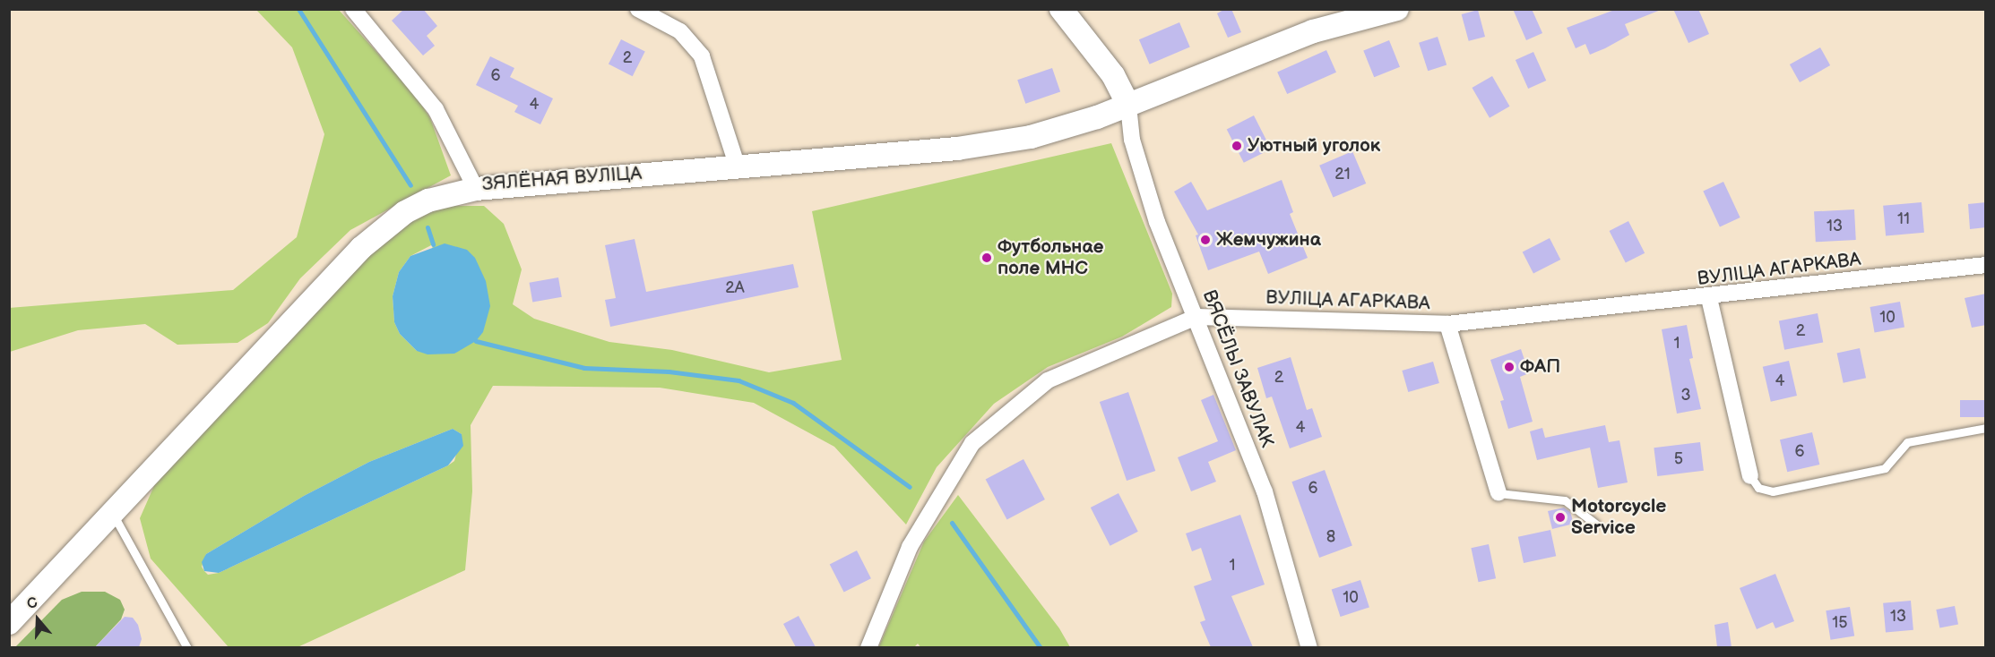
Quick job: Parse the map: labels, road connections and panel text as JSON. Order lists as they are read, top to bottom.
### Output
{
  "streets": {
    "street": ["ЗЯЛЁНАЯ ВУЛІЦА", "ВУЛІЦА АГАРКАВА", "ВЯСЁЛЫ ЗАВУЛАК"]
  },
  "crossings": [
    ["ЗЯЛЁНАЯ ВУЛІЦА", "ВЯСЁЛЫ ЗАВУЛАК"],
    ["ВУЛІЦА АГАРКАВА", "ВЯСЁЛЫ ЗАВУЛАК"]
  ],
  "places": [
    "Уютный уголок",
    "Жемчужина",
    "Футбольнае поле МНС",
    "ФАП",
    "Motorcycle Service"
  ],
  "house_numbers": [
    "2",
    "6",
    "4",
    "21",
    "11",
    "13",
    "2А",
    "10",
    "2",
    "1",
    "2",
    "4",
    "3",
    "4",
    "6",
    "5",
    "6",
    "8",
    "1",
    "10",
    "13",
    "15"
  ],
  "north": "top"
}
